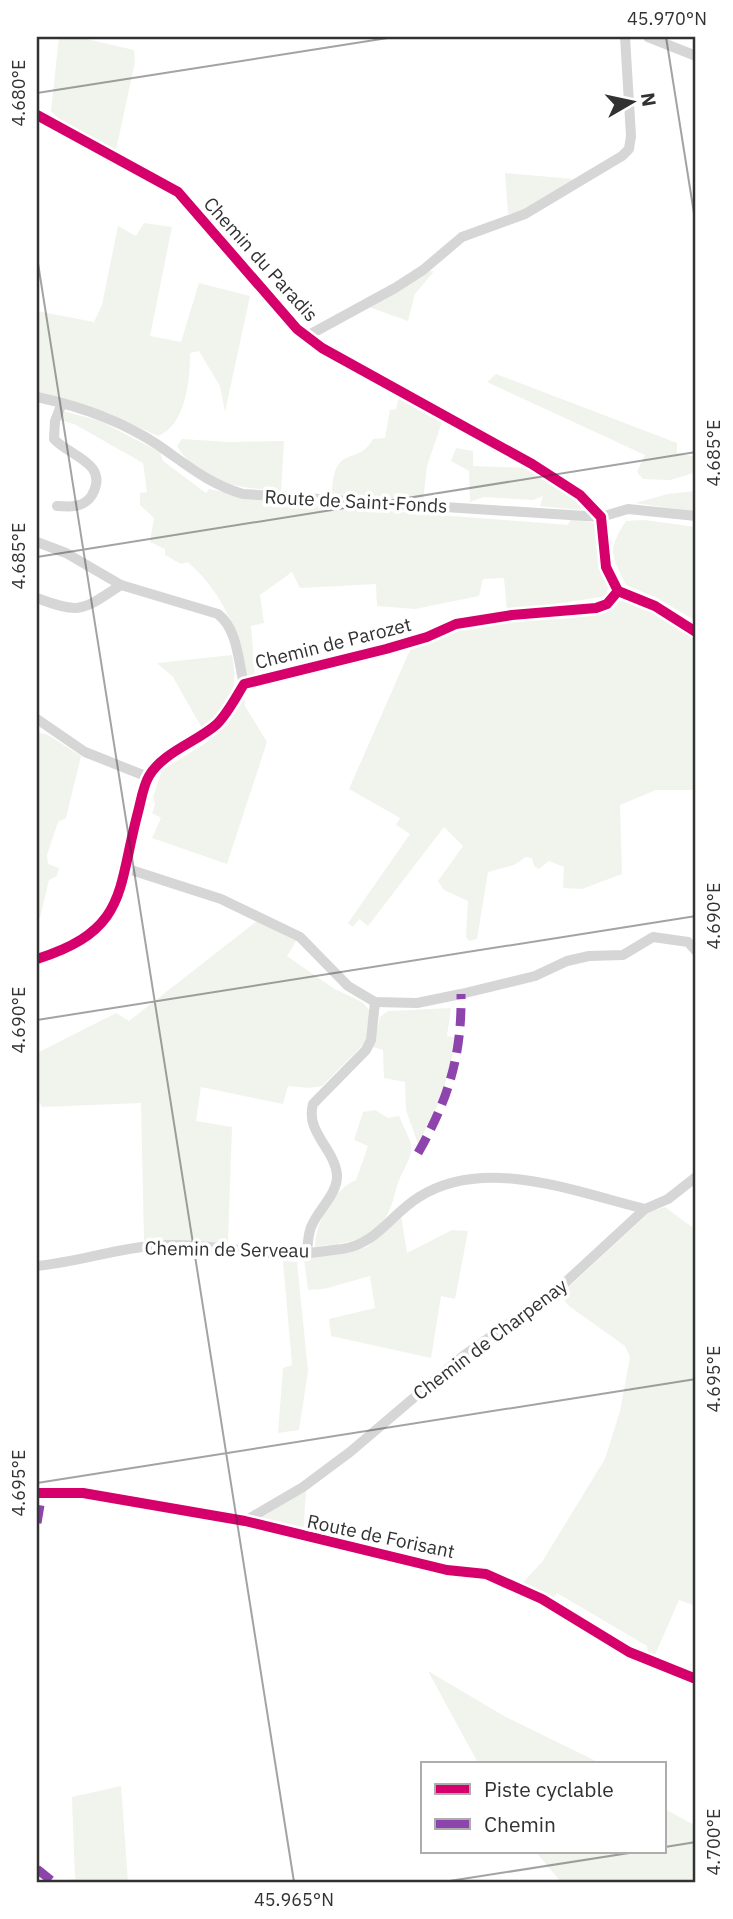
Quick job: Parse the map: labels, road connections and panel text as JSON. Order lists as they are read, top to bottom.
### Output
{
  "streets": {
    "street": [
      "Chemin du Paradis",
      "Route de Saint-Fonds",
      "Chemin de Parozet",
      "Chemin de Serveau",
      "Chemin de Charpenay",
      "Route de Forisant"
    ]
  },
  "crossings": [
    ["Chemin du Paradis", "Route de Saint-Fonds"],
    ["Chemin de Serveau", "Chemin de Charpenay"],
    ["Chemin de Charpenay", "Route de Forisant"]
  ],
  "legend": ["Piste cyclable", "Chemin"],
  "north": "right",
  "coordinates": [
    "45.970°N",
    "4.680°E",
    "4.685°E",
    "4.690°E",
    "4.695°E",
    "4.700°E",
    "45.965°N"
  ]
}
